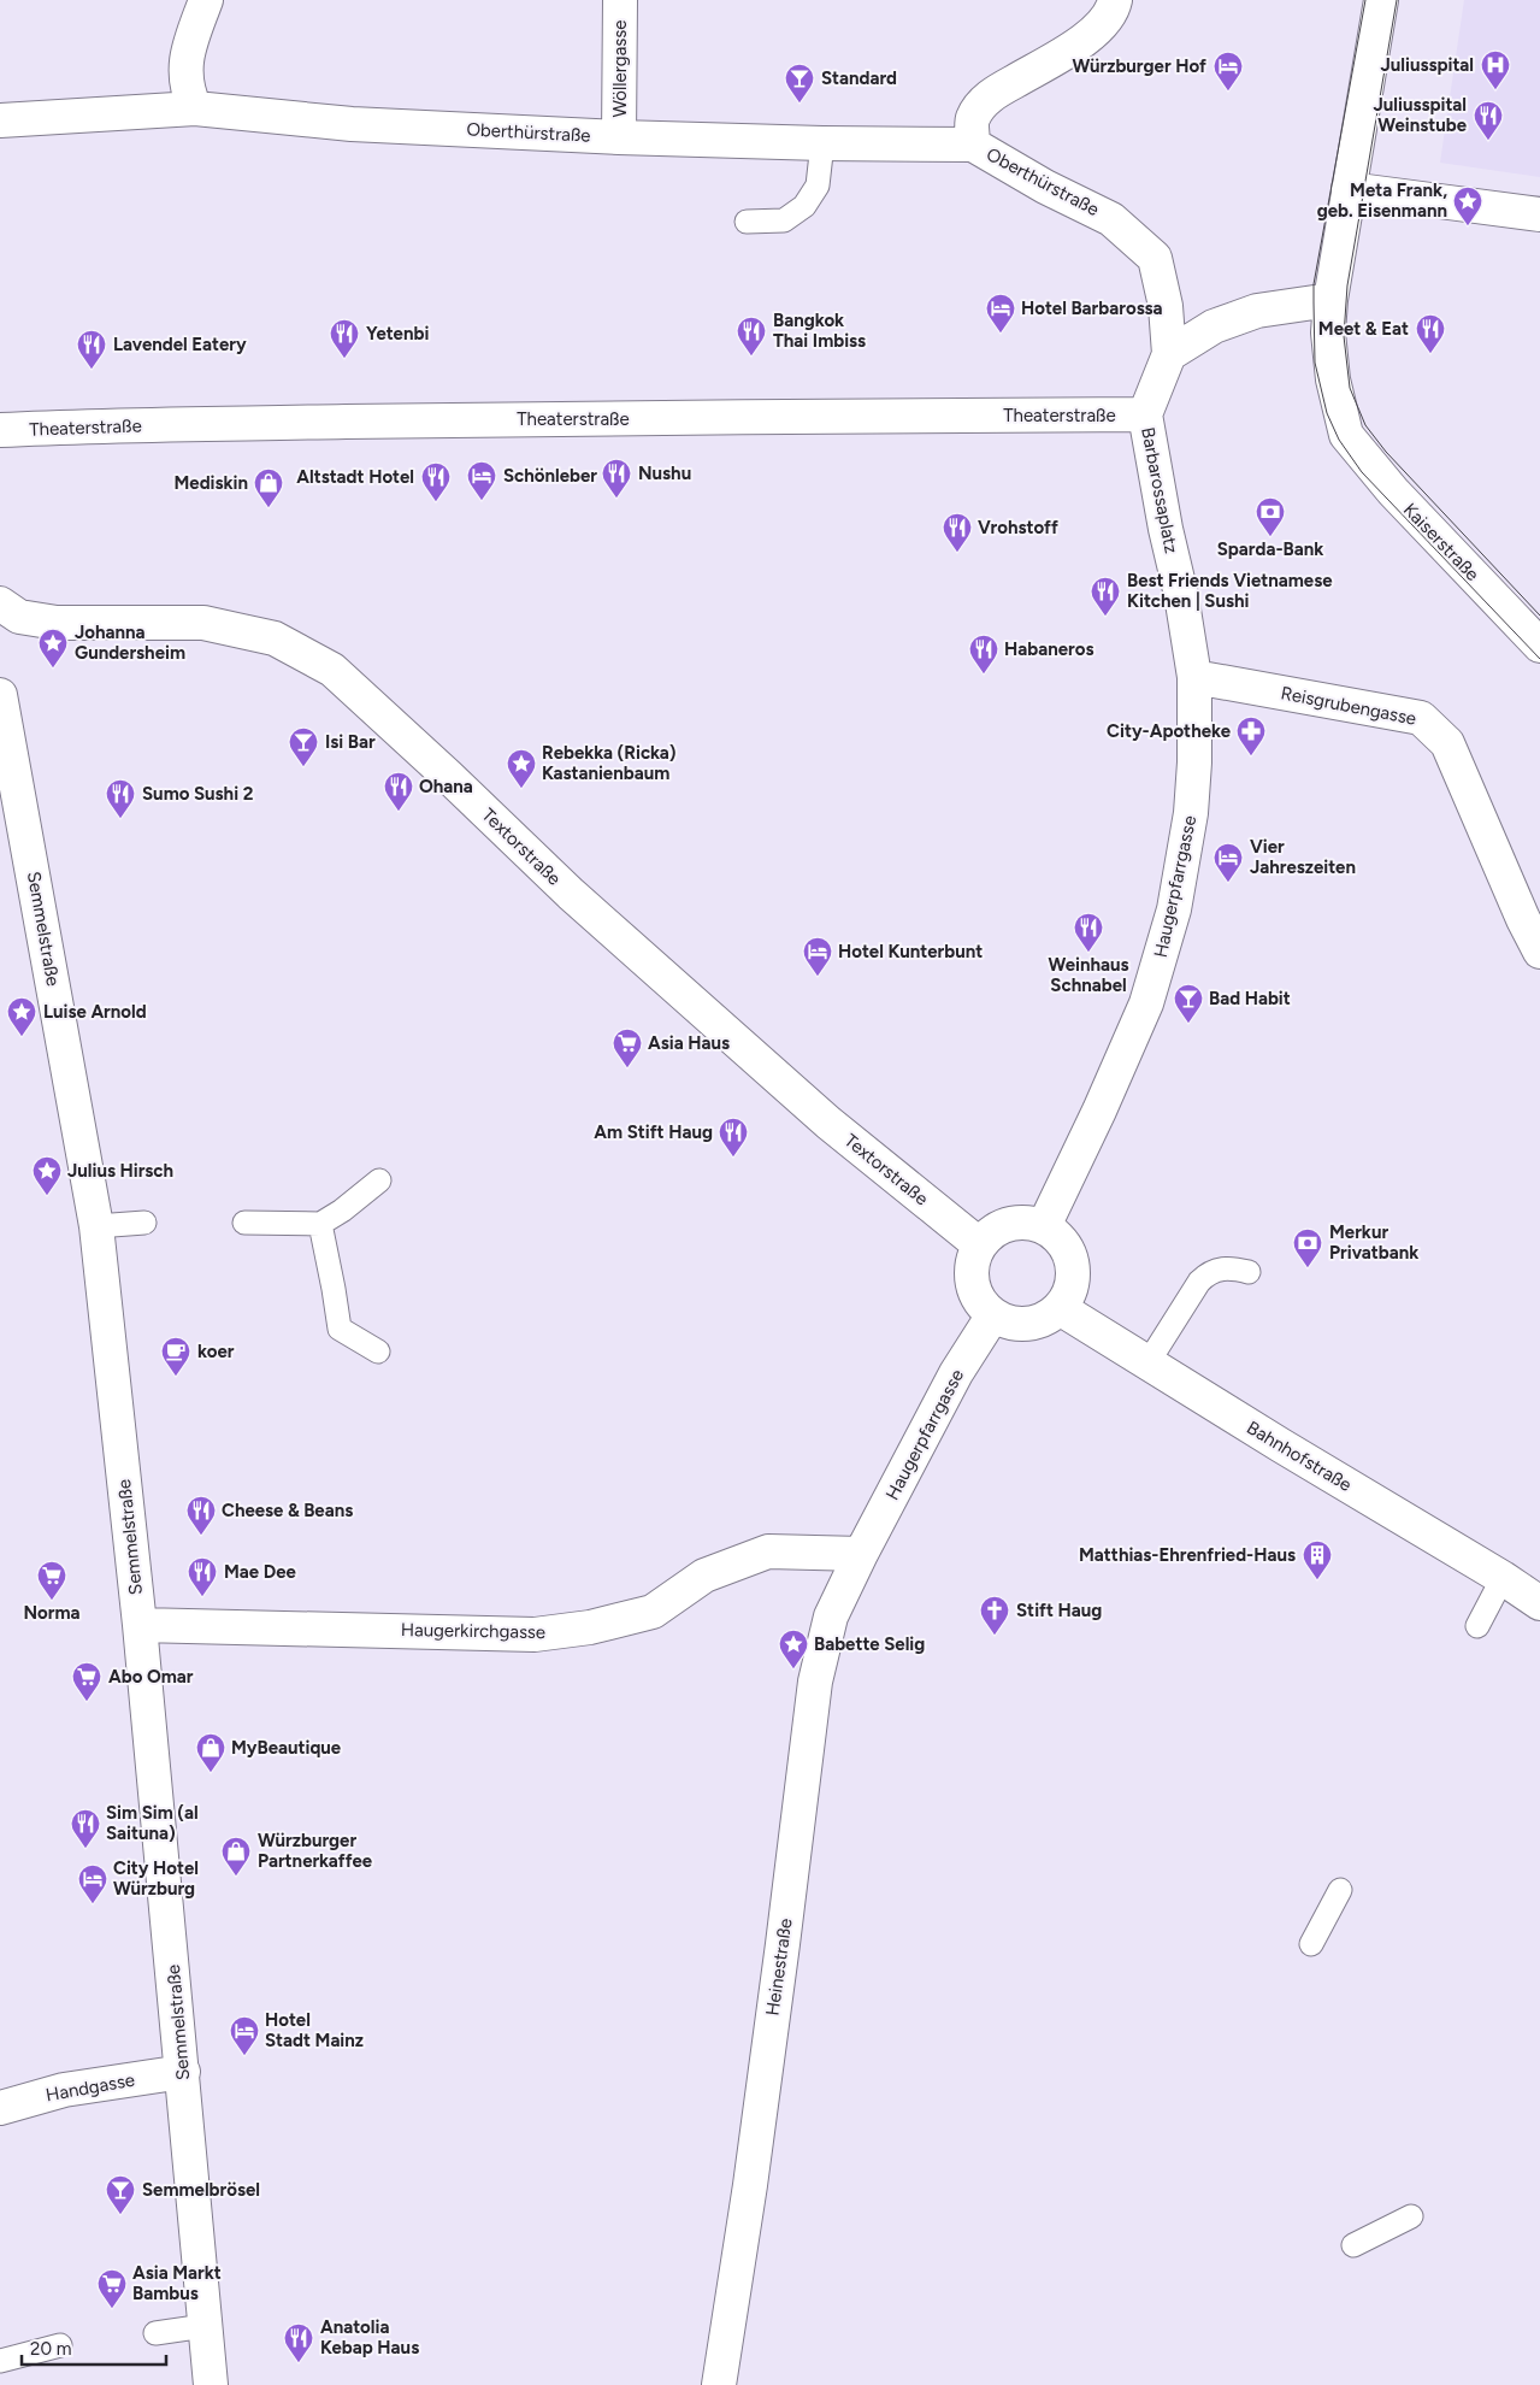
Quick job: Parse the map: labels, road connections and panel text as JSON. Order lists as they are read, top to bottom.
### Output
{
  "streets": {
    "street": [
      "Wöllergasse",
      "Oberthürstraße",
      "Theaterstraße",
      "Barbarossaplatz",
      "Kaiserstraße",
      "Reisgrubengasse",
      "Textorstraße",
      "Haugerpfarrgasse",
      "Semmelstraße",
      "Bahnhofstraße",
      "Haugerkirchgasse",
      "Heinestraße",
      "Handgasse"
    ]
  },
  "crossings": [
    ["Wöllergasse", "Oberthürstraße"],
    ["Oberthürstraße", "Barbarossaplatz"],
    ["Theaterstraße", "Barbarossaplatz"],
    ["Barbarossaplatz", "Haugerpfarrgasse"],
    ["Reisgrubengasse", "Haugerpfarrgasse"],
    ["Textorstraße", "Haugerpfarrgasse"],
    ["Textorstraße", "Bahnhofstraße"],
    ["Haugerpfarrgasse", "Bahnhofstraße"],
    ["Haugerpfarrgasse", "Haugerkirchgasse"],
    ["Haugerpfarrgasse", "Heinestraße"],
    ["Semmelstraße", "Haugerkirchgasse"],
    ["Semmelstraße", "Handgasse"],
    ["Haugerkirchgasse", "Heinestraße"]
  ],
  "places": {
    "hospital": ["Juliusspital"],
    "hotel": [
      "Würzburger Hof",
      "Hotel Barbarossa",
      "Schönleber",
      "Vier Jahreszeiten",
      "Hotel Kunterbunt",
      "City Hotel Würzburg",
      "Hotel Stadt Mainz"
    ],
    "bar": [
      "Standard",
      "Isi Bar",
      "Bad Habit",
      "Semmelbrösel"
    ],
    "restaurant": [
      "Juliusspital Weinstube",
      "Meet & Eat",
      "Bangkok Thai Imbiss",
      "Yetenbi",
      "Lavendel Eatery",
      "Nushu",
      "Altstadt Hotel",
      "Vrohstoff",
      "Best Friends Vietnamese Kitchen | Sushi",
      "Habaneros",
      "Ohana",
      "Sumo Sushi 2",
      "Weinhaus Schnabel",
      "Am Stift Haug",
      "Cheese & Beans",
      "Mae Dee",
      "Sim Sim (al Saituna)",
      "Anatolia Kebap Haus"
    ],
    "place": [
      "Meta Frank, geb. Eisenmann",
      "Johanna Gundersheim",
      "Rebekka (Ricka) Kastanienbaum",
      "Luise Arnold",
      "Julius Hirsch",
      "Babette Selig"
    ],
    "shop": ["Mediskin", "MyBeautique", "Würzburger Partnerkaffee"],
    "bank": ["Sparda-Bank", "Merkur Privatbank"],
    "pharmacy": ["City-Apotheke"],
    "supermarket": [
      "Asia Haus",
      "Norma",
      "Abo Omar",
      "Asia Markt Bambus"
    ],
    "cafe": ["koer"],
    "building": ["Matthias-Ehrenfried-Haus"],
    "church": ["Stift Haug"]
  },
  "scale_bar": "20 m"
}
